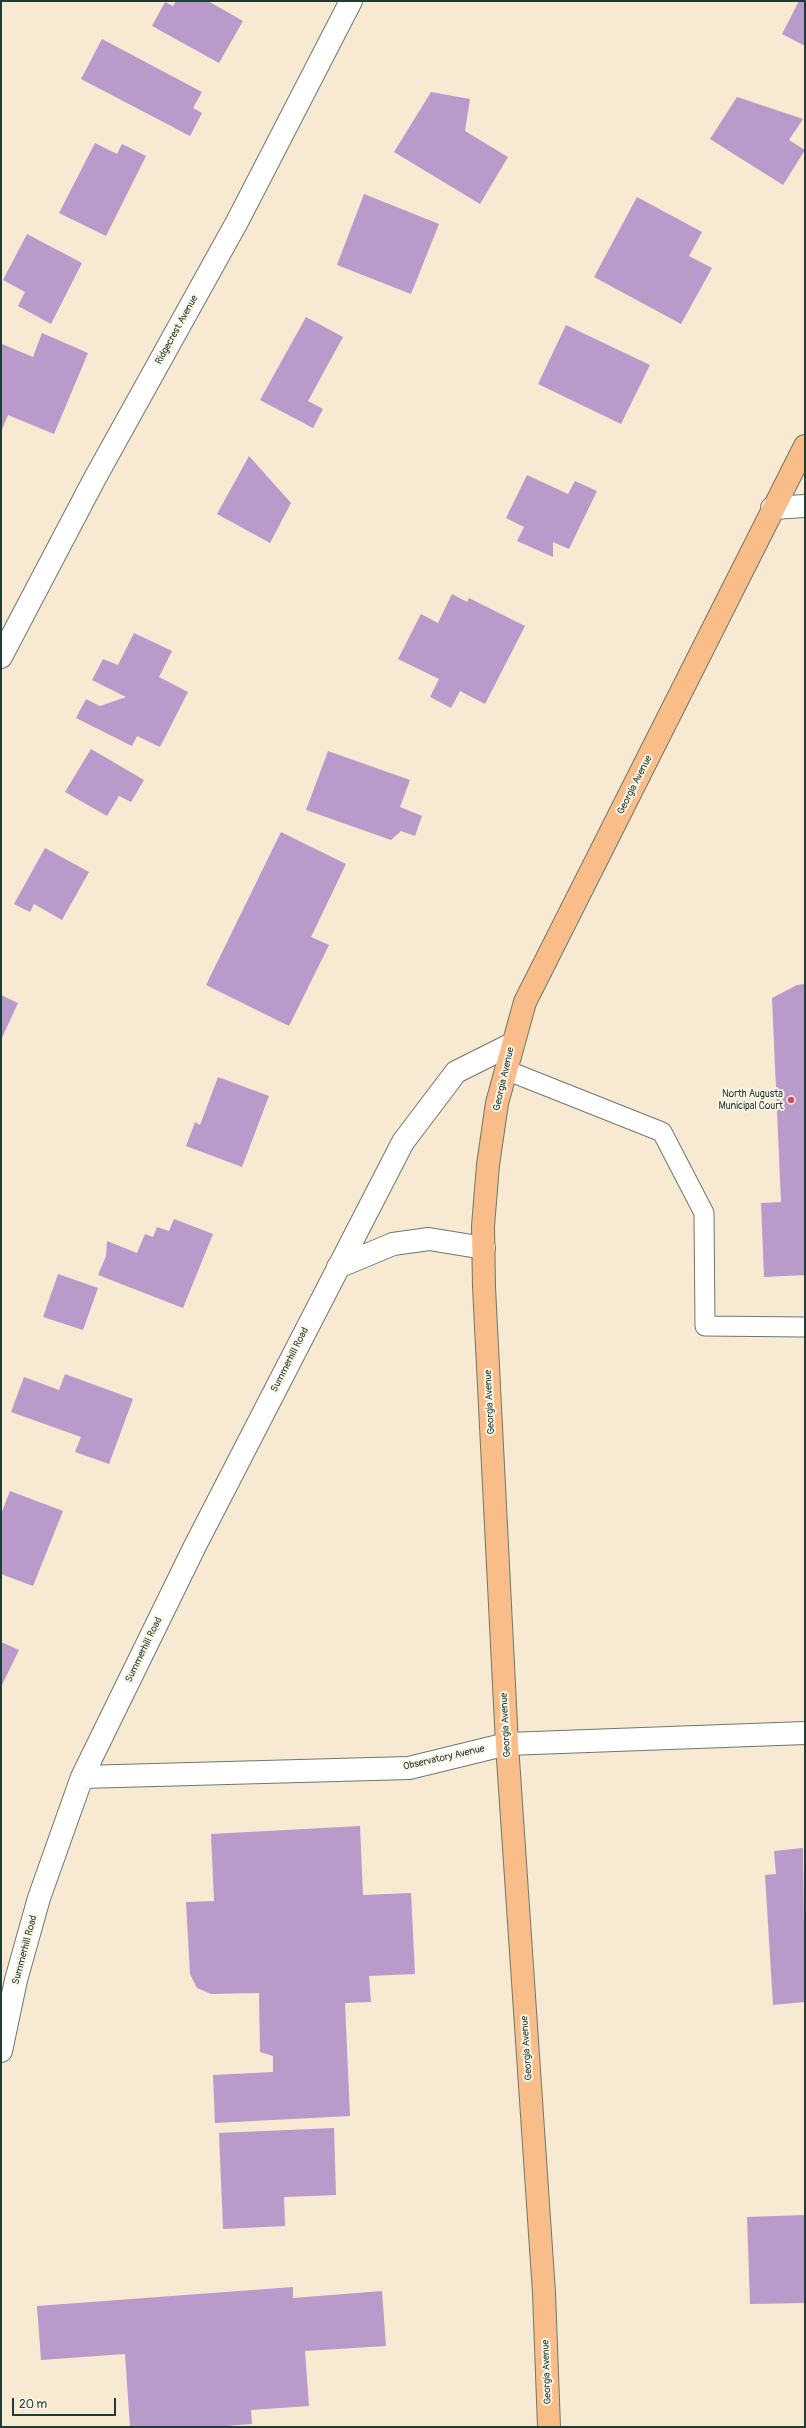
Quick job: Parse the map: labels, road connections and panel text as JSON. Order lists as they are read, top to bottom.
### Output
{
  "streets": {
    "main road": ["Georgia Avenue"],
    "street": ["Ridgecrest Avenue", "Summerhill Road", "Observatory Avenue"]
  },
  "crossings": [
    ["Georgia Avenue", "Summerhill Road"],
    ["Georgia Avenue", "Observatory Avenue"],
    ["Summerhill Road", "Observatory Avenue"]
  ],
  "places": ["North Augusta Municipal Court"],
  "scale_bar": "20 m"
}
